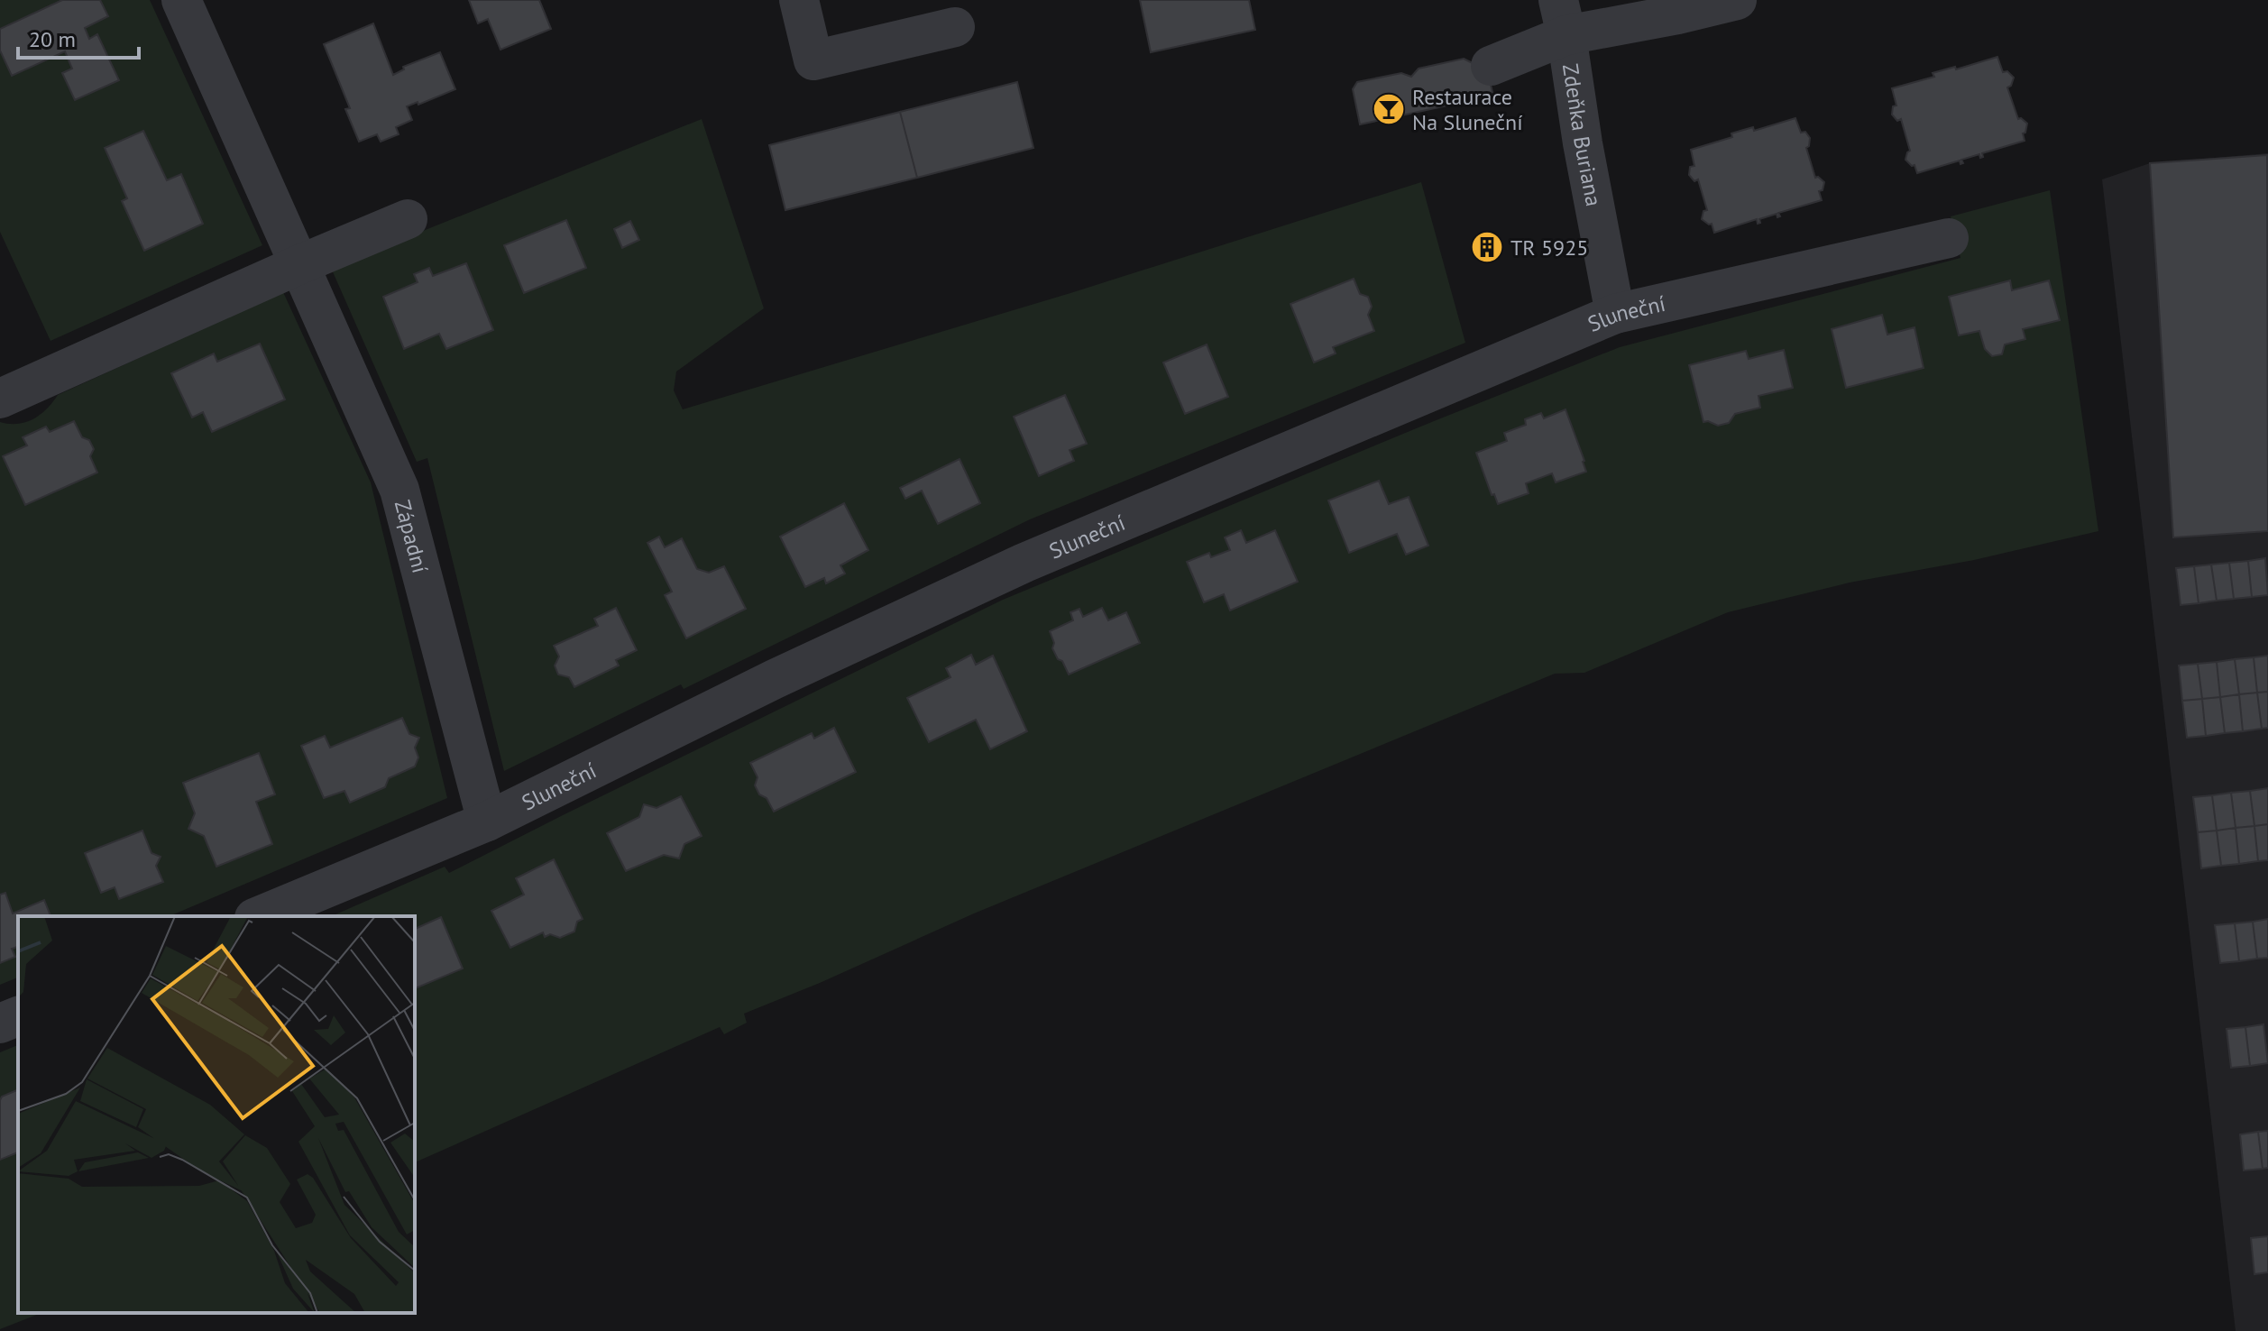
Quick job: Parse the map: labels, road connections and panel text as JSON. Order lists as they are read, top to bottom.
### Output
{
  "streets": {
    "street": ["Zdeňka Buriana", "Sluneční", "Západní"]
  },
  "crossings": [
    ["Zdeňka Buriana", "Sluneční"],
    ["Sluneční", "Západní"]
  ],
  "places": {
    "bar": ["Restaurace Na Sluneční"],
    "building": ["TR 5925"]
  },
  "scale_bar": "20 m"
}
